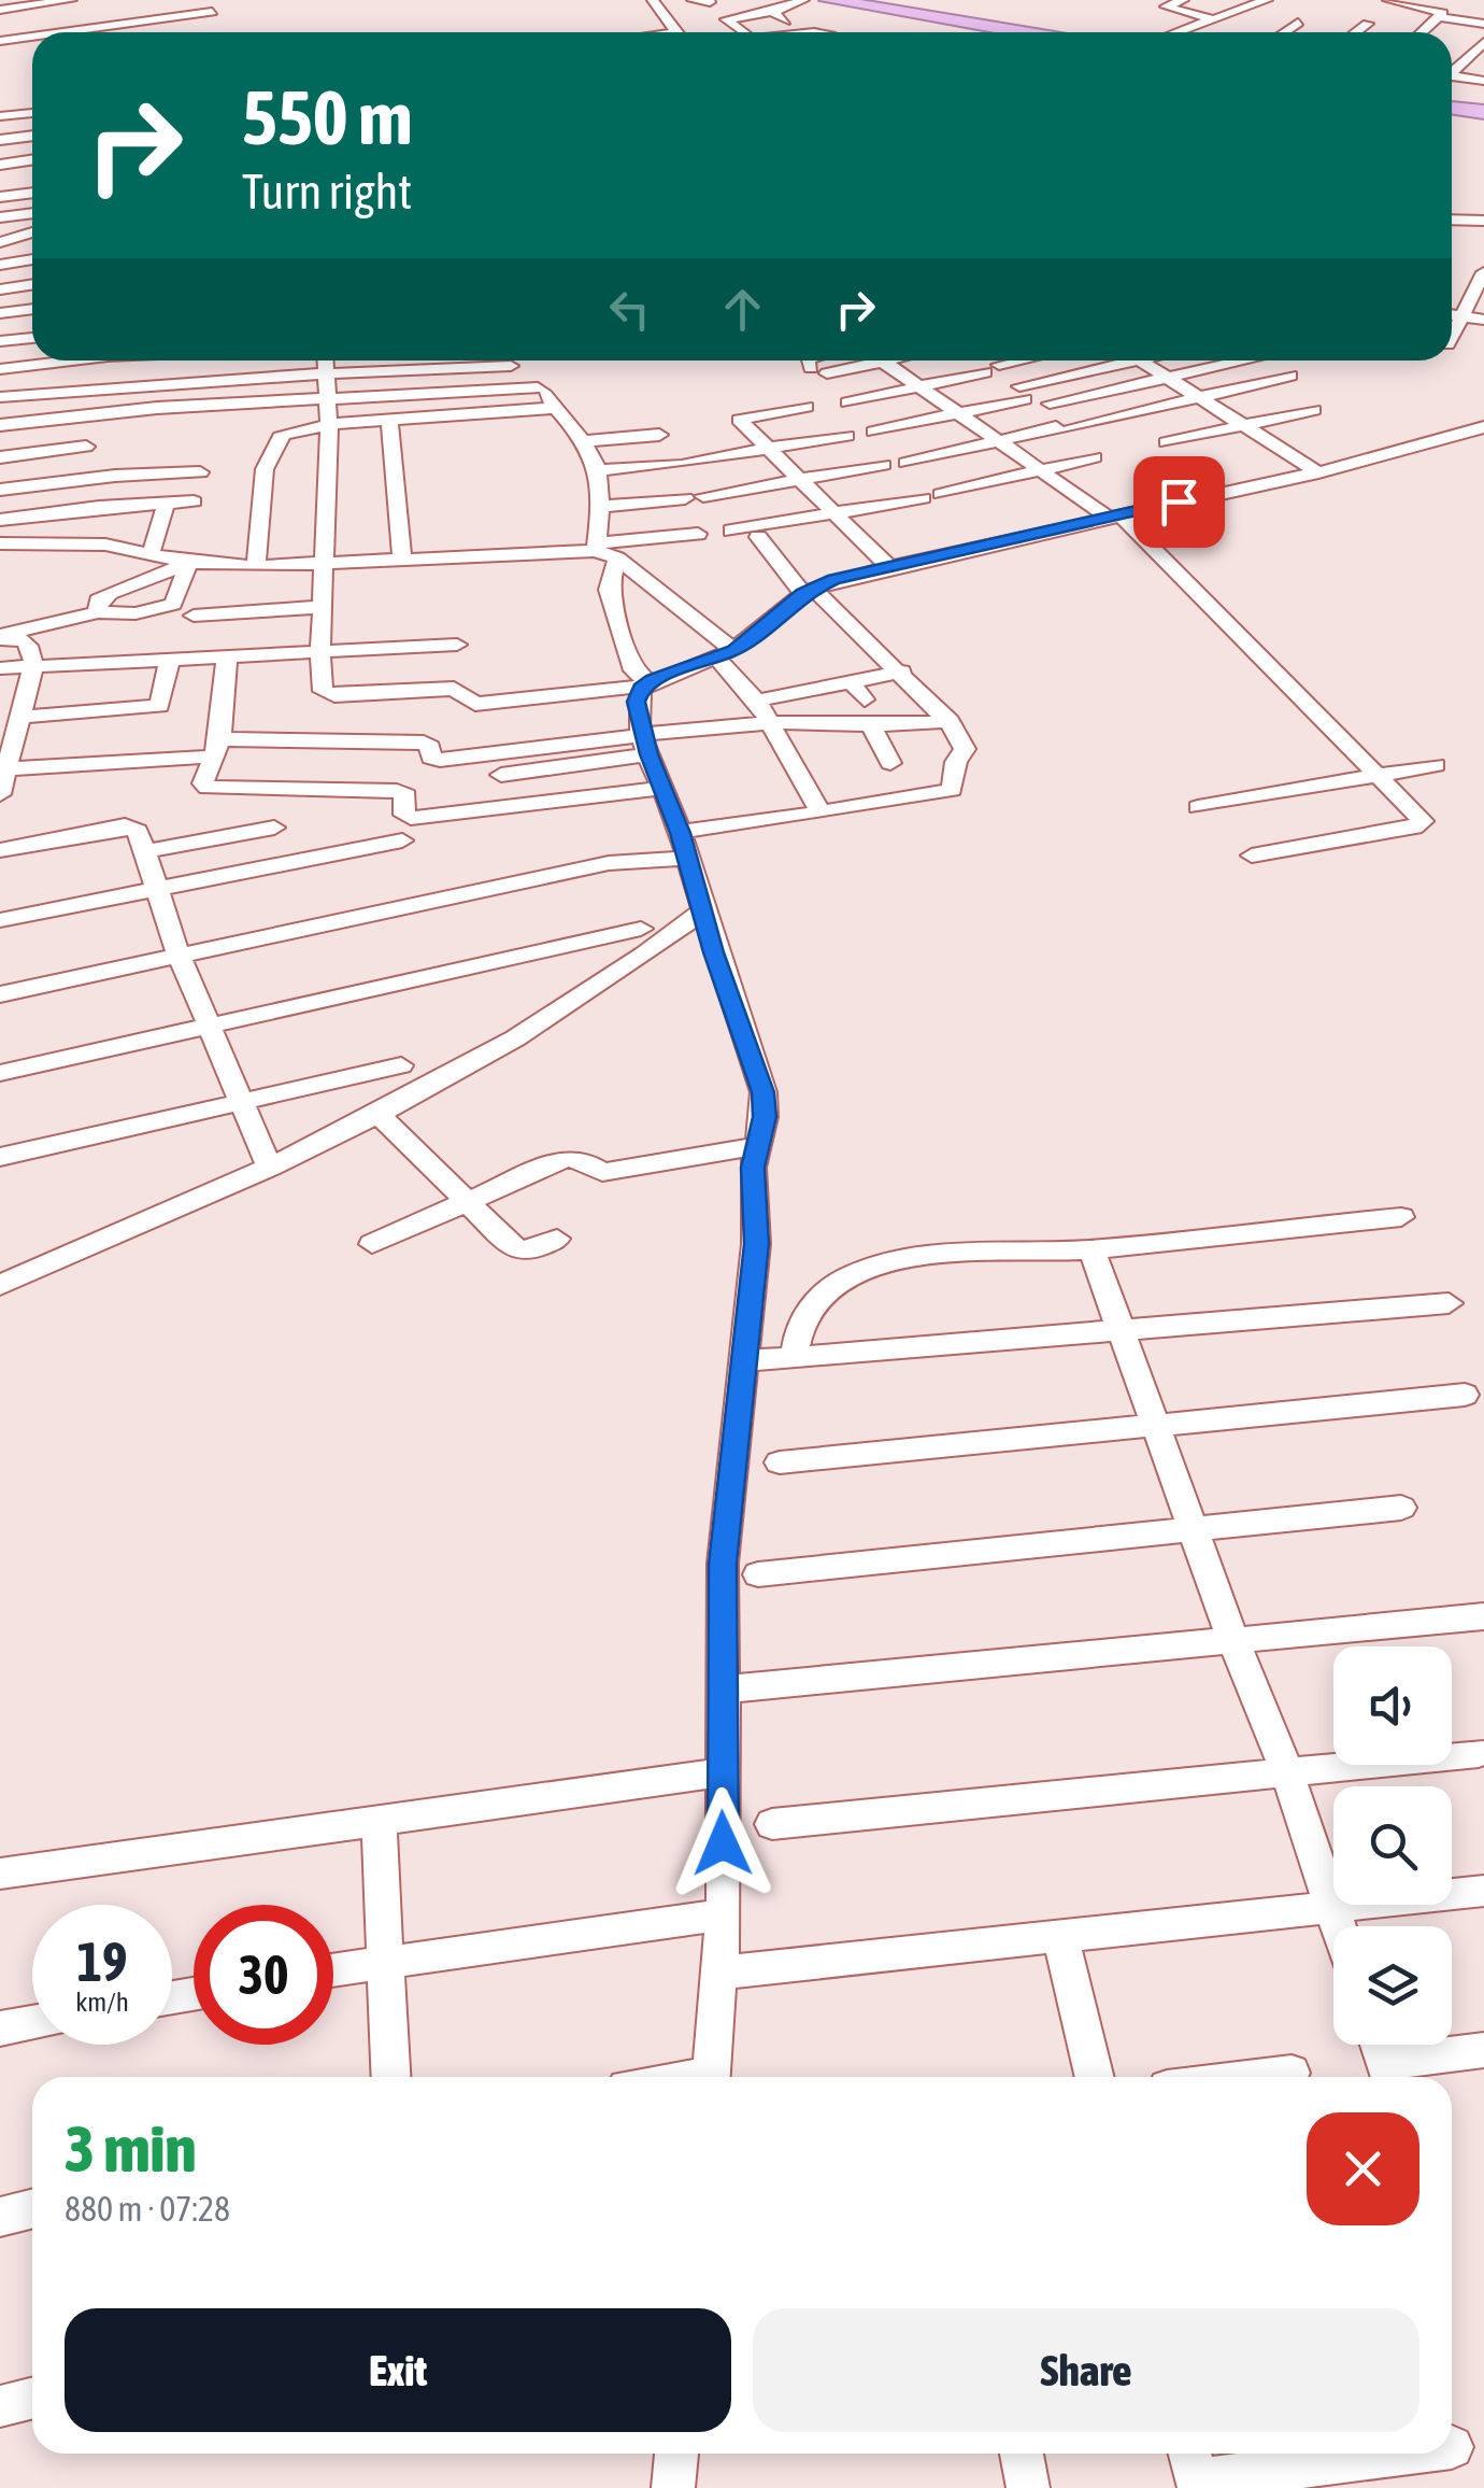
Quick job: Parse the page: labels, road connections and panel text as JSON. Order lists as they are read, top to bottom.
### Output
{
  "page": {
    "turn": ["550 m", "Turn right"],
    "speed": "19 km/h",
    "limit": "30",
    "heading": ["3 min", "880 m · 07:28"],
    "buttons": ["Exit", "Share"]
  }
}
